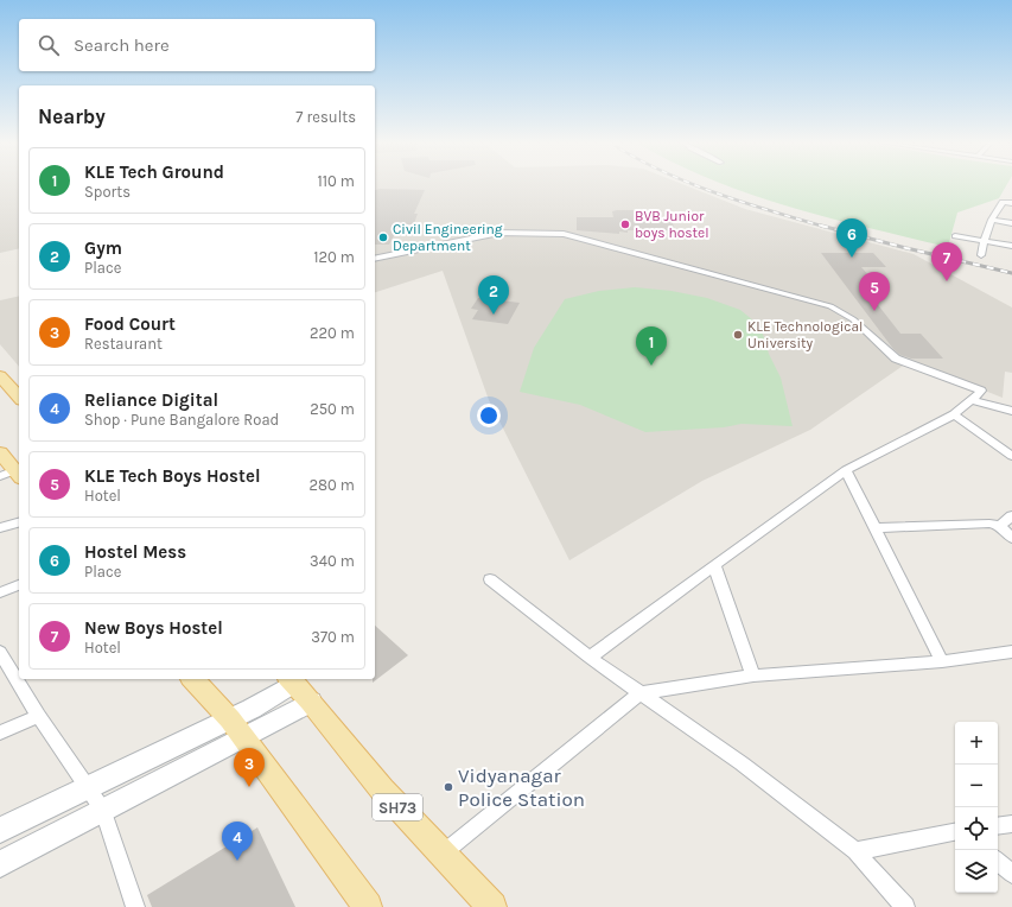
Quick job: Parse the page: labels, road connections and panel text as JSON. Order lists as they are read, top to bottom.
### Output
{
  "streets": {
    "main road": ["SH73"]
  },
  "places": [
    "BVB Junior boys hostel",
    "Civil Engineering Department",
    "KLE Technological University",
    "Vidyanagar Police Station"
  ],
  "page": {
    "search": "Search here",
    "heading": ["Nearby", "7 results"],
    "list": [
      {
        "mark": "1",
        "name": "KLE Tech Ground",
        "note": "Sports",
        "value": "110 m"
      },
      {
        "mark": "2",
        "name": "Gym",
        "note": "Place",
        "value": "120 m"
      },
      {
        "mark": "3",
        "name": "Food Court",
        "note": "Restaurant",
        "value": "220 m"
      },
      {
        "mark": "4",
        "name": "Reliance Digital",
        "note": "Shop · Pune Bangalore Road",
        "value": "250 m"
      },
      {
        "mark": "5",
        "name": "KLE Tech Boys Hostel",
        "note": "Hotel",
        "value": "280 m"
      },
      {
        "mark": "6",
        "name": "Hostel Mess",
        "note": "Place",
        "value": "340 m"
      },
      {
        "mark": "7",
        "name": "New Boys Hostel",
        "note": "Hotel",
        "value": "370 m"
      }
    ],
    "pins": [
      "6",
      "7",
      "5",
      "2",
      "1",
      "3",
      "4"
    ],
    "map_buttons": ["+", "−"]
  }
}
